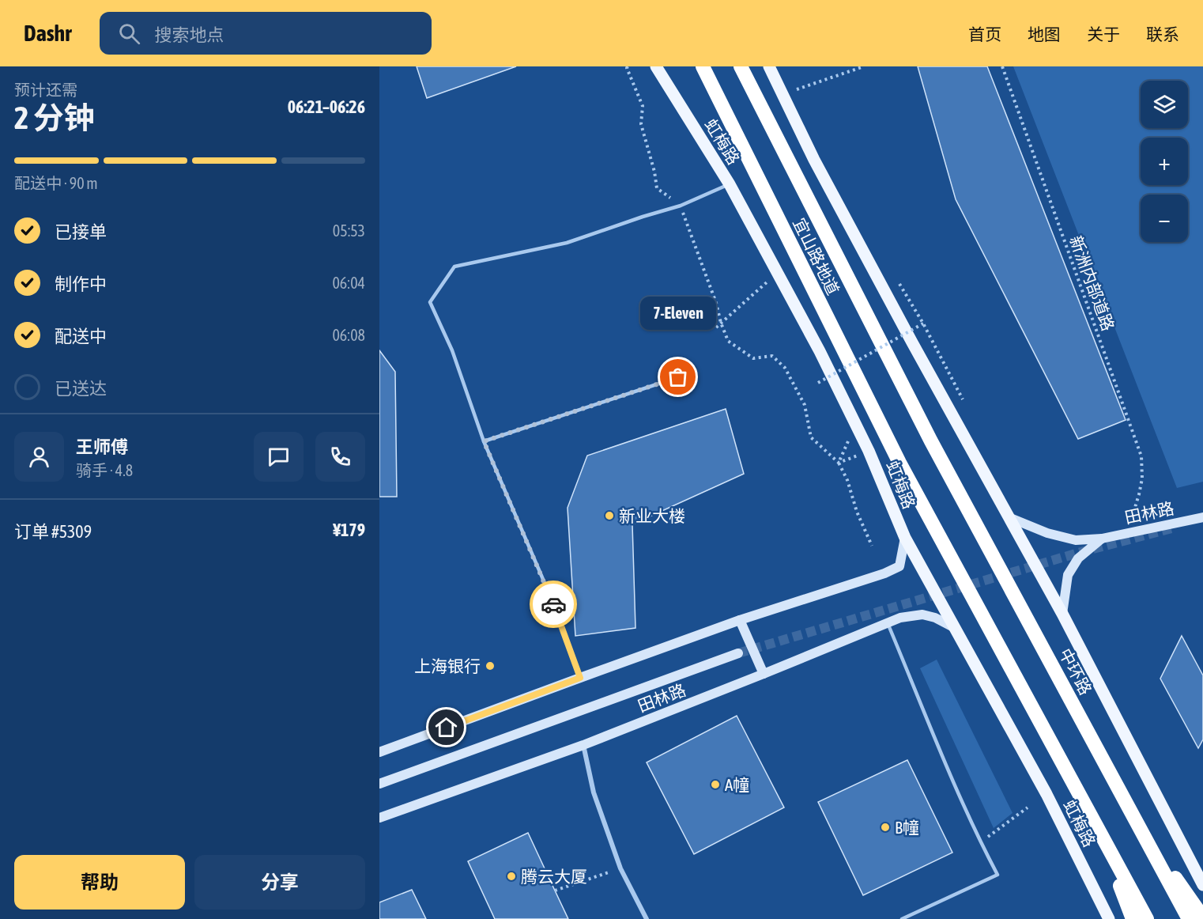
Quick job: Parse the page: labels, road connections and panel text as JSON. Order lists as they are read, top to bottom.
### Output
{
  "streets": {
    "highway": ["宜山路地道", "中环路"],
    "main road": ["虹梅路"],
    "street": ["田林路"],
    "path": ["新洲内部道路"]
  },
  "crossings": [
    ["虹梅路", "田林路"],
    ["宜山路地道", "中环路"]
  ],
  "places": [
    "7-Eleven",
    "新业大楼",
    "上海银行",
    "A幢",
    "B幢",
    "腾云大厦"
  ],
  "page": {
    "header": "Dashr",
    "search": "搜索地点",
    "nav": [
      "首页",
      "地图",
      "关于",
      "联系"
    ],
    "heading": ["2 分钟", "预计还需", "06:21–06:26"],
    "panel": [
      "王师傅",
      "骑手 · 4.8",
      "订单 #5309",
      "¥179"
    ],
    "map_buttons": ["+", "−"],
    "bar": "配送中 · 90 m",
    "list": [
      ["已接单", "05:53"],
      ["制作中", "06:04"],
      ["配送中", "06:08"],
      "已送达"
    ],
    "bubble": "7-Eleven",
    "buttons": ["帮助", "分享"]
  }
}
